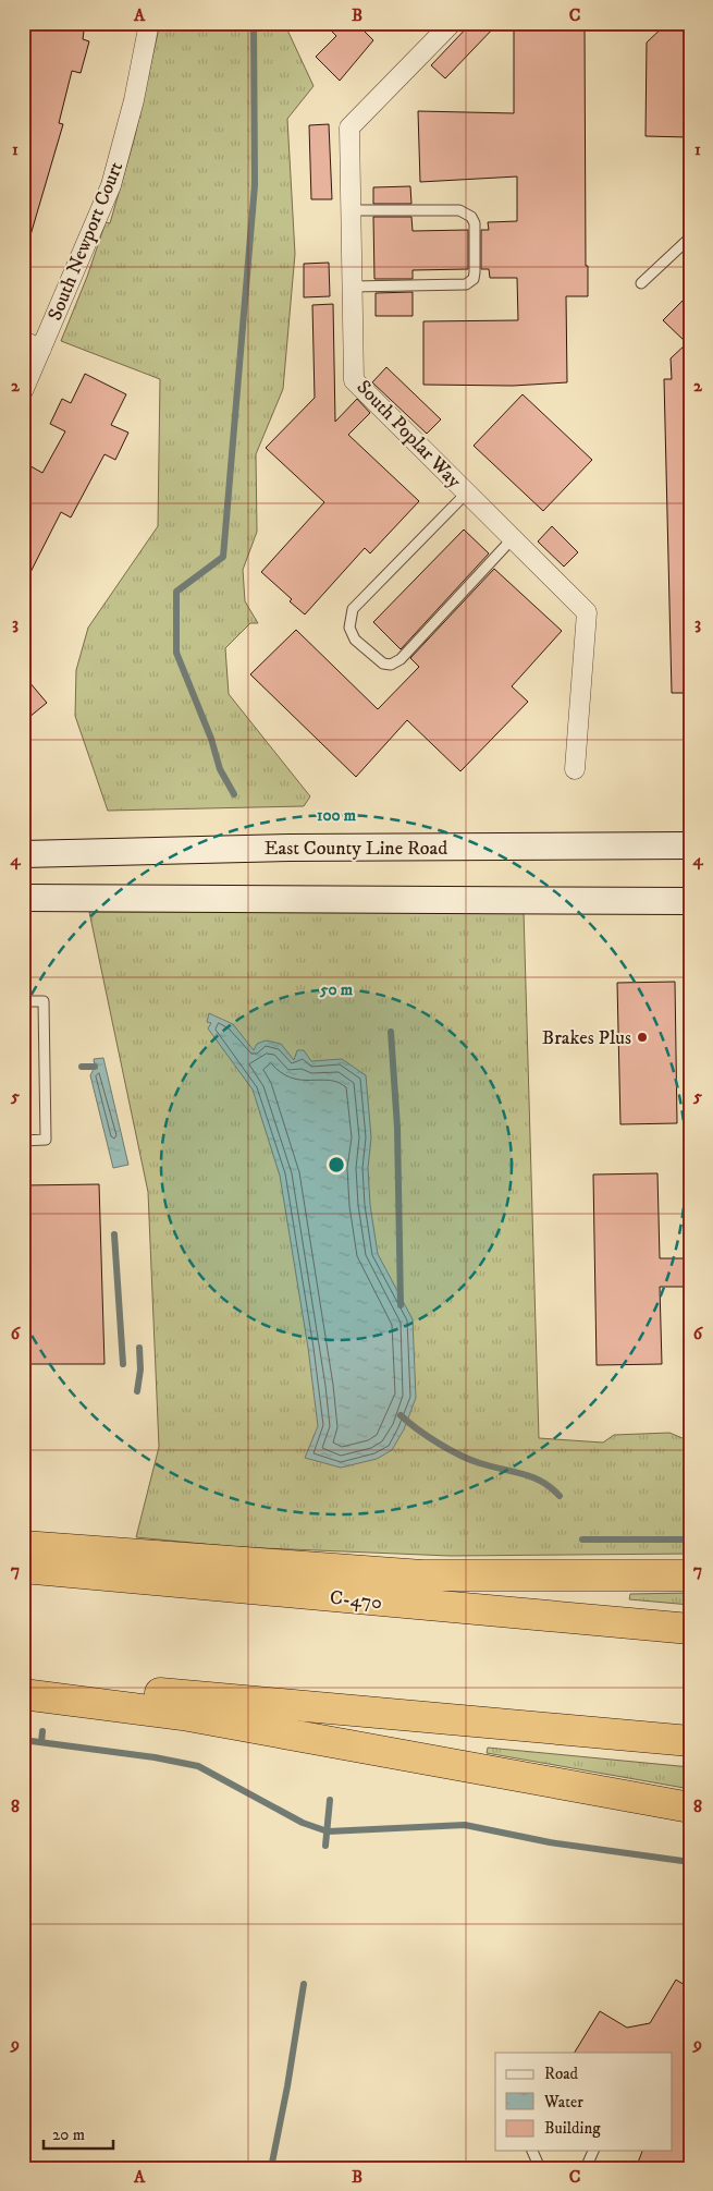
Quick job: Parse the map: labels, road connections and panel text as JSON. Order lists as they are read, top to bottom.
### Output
{
  "streets": {
    "highway": ["C-470"],
    "main road": ["East County Line Road"],
    "street": ["South Newport Court", "South Poplar Way"]
  },
  "places": ["Brakes Plus"],
  "legend": ["Road", "Water", "Building"],
  "scale_bar": "20 m",
  "grid": {
    "columns": ["A", "B", "C"],
    "rows": [
      "1",
      "2",
      "3",
      "4",
      "5",
      "6",
      "7",
      "8",
      "9"
    ]
  },
  "rings": ["100 m", "50 m"]
}
